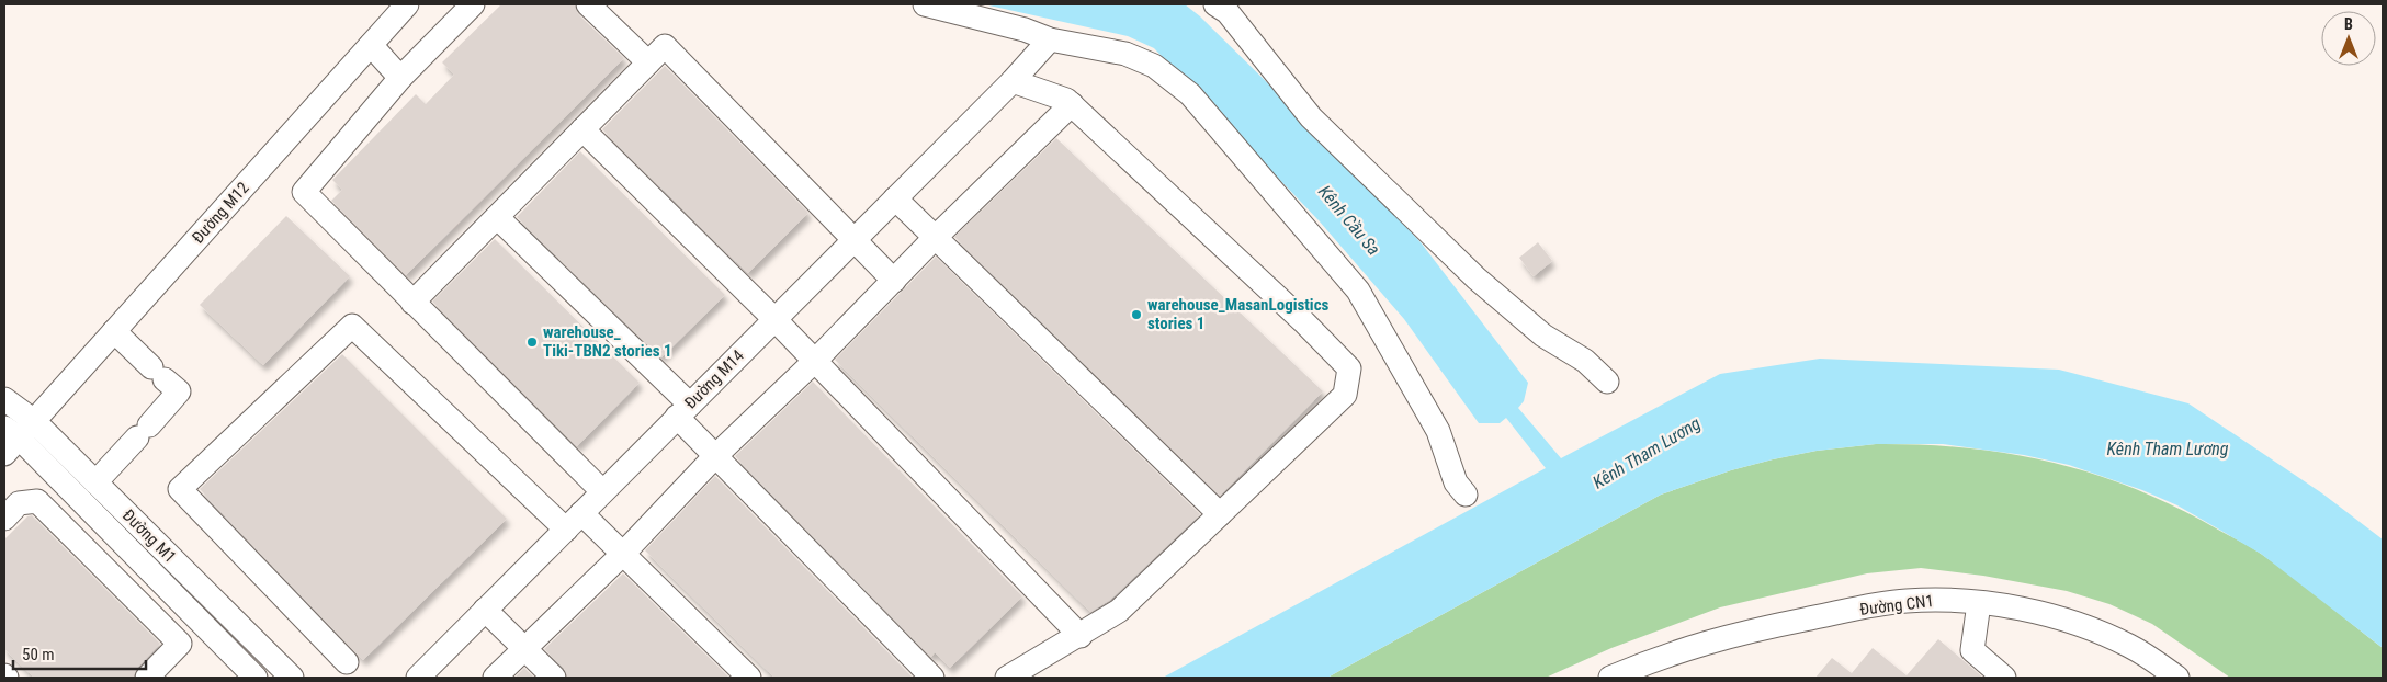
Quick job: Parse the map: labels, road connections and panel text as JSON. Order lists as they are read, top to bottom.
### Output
{
  "streets": {
    "street": [
      "Đường M12",
      "Đường M14",
      "Đường M1",
      "Đường CN1"
    ]
  },
  "crossings": [
    ["Đường M12", "Đường M1"]
  ],
  "water": ["Kênh Cầu Sa", "Kênh Tham Lương"],
  "places": ["warehouse_MasanLogistics stories 1", "warehouse_ Tiki-TBN2 stories 1"],
  "scale_bar": "50 m",
  "north": "top"
}
